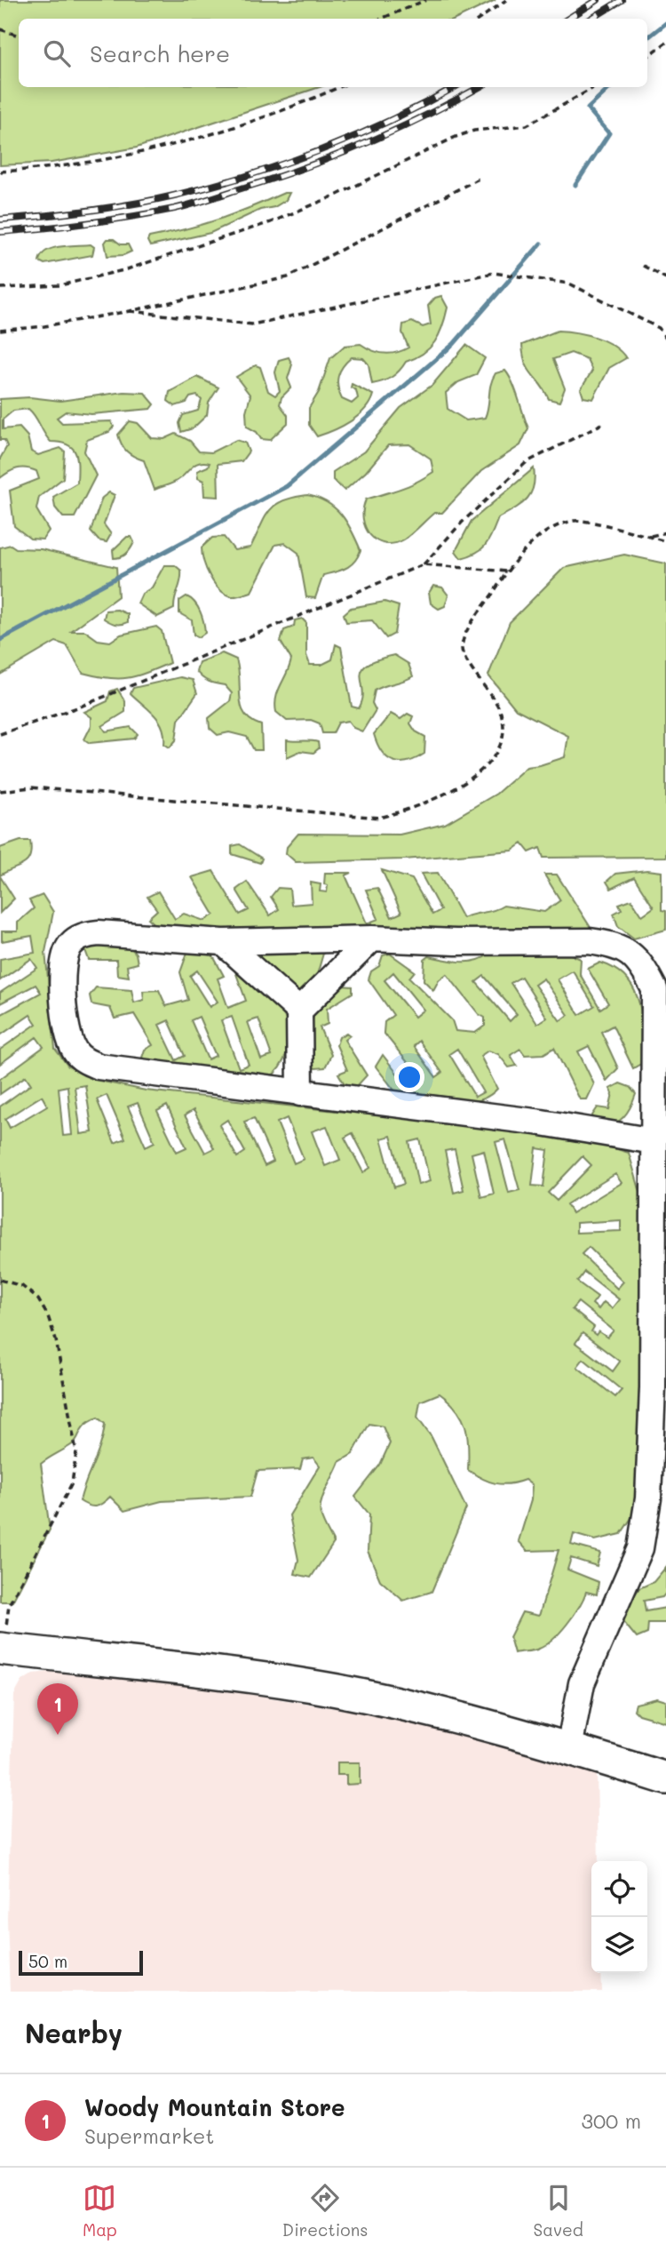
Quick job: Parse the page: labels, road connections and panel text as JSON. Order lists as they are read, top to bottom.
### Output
{
  "scale_bar": "50 m",
  "page": {
    "search": "Search here",
    "pins": "1",
    "scale": "50 m",
    "heading": "Nearby",
    "list": [
      {
        "mark": "1",
        "name": "Woody Mountain Store",
        "note": "Supermarket",
        "value": "300 m"
      }
    ],
    "nav": ["Map", "Directions", "Saved"]
  }
}
